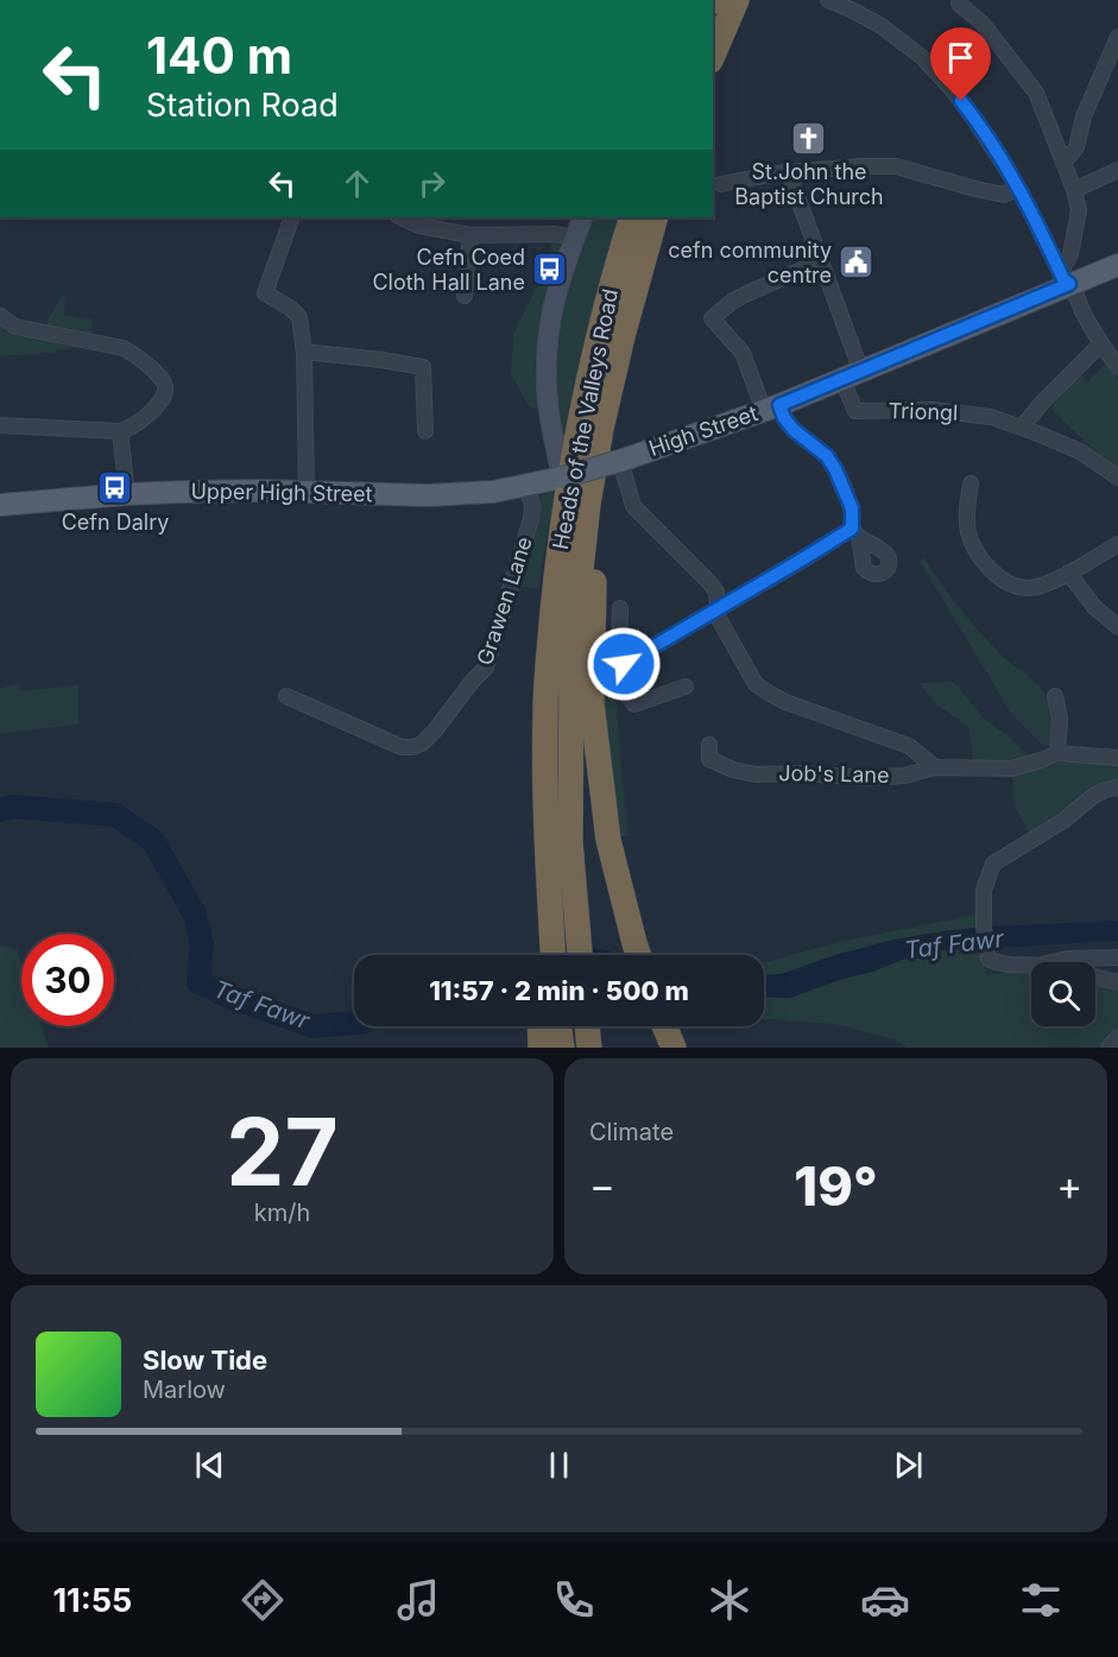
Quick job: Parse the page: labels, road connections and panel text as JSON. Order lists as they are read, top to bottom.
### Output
{
  "streets": {
    "highway": ["Heads of the Valleys Road"],
    "main road": ["High Street", "Upper High Street"],
    "street": ["Triongl", "Grawen Lane", "Job's Lane"]
  },
  "crossings": [
    ["Triongl", "High Street"],
    ["High Street", "Upper High Street"],
    ["Upper High Street", "Grawen Lane"]
  ],
  "water": ["Taf Fawr"],
  "places": {
    "church": ["St.John the Baptist Church"],
    "public building": ["cefn community centre"],
    "bus stop": ["Cefn Coed Cloth Hall Lane", "Cefn Dalry"]
  },
  "page": {
    "turn": ["140 m", "Station Road"],
    "limit": "30",
    "trip": "11:57 · 2 min · 500 m",
    "tile": [
      ["27", "km/h"],
      "Climate"
    ],
    "heat": ["−", "19°", "+"],
    "song": ["Slow Tide", "Marlow"],
    "tabs": "11:55"
  }
}
